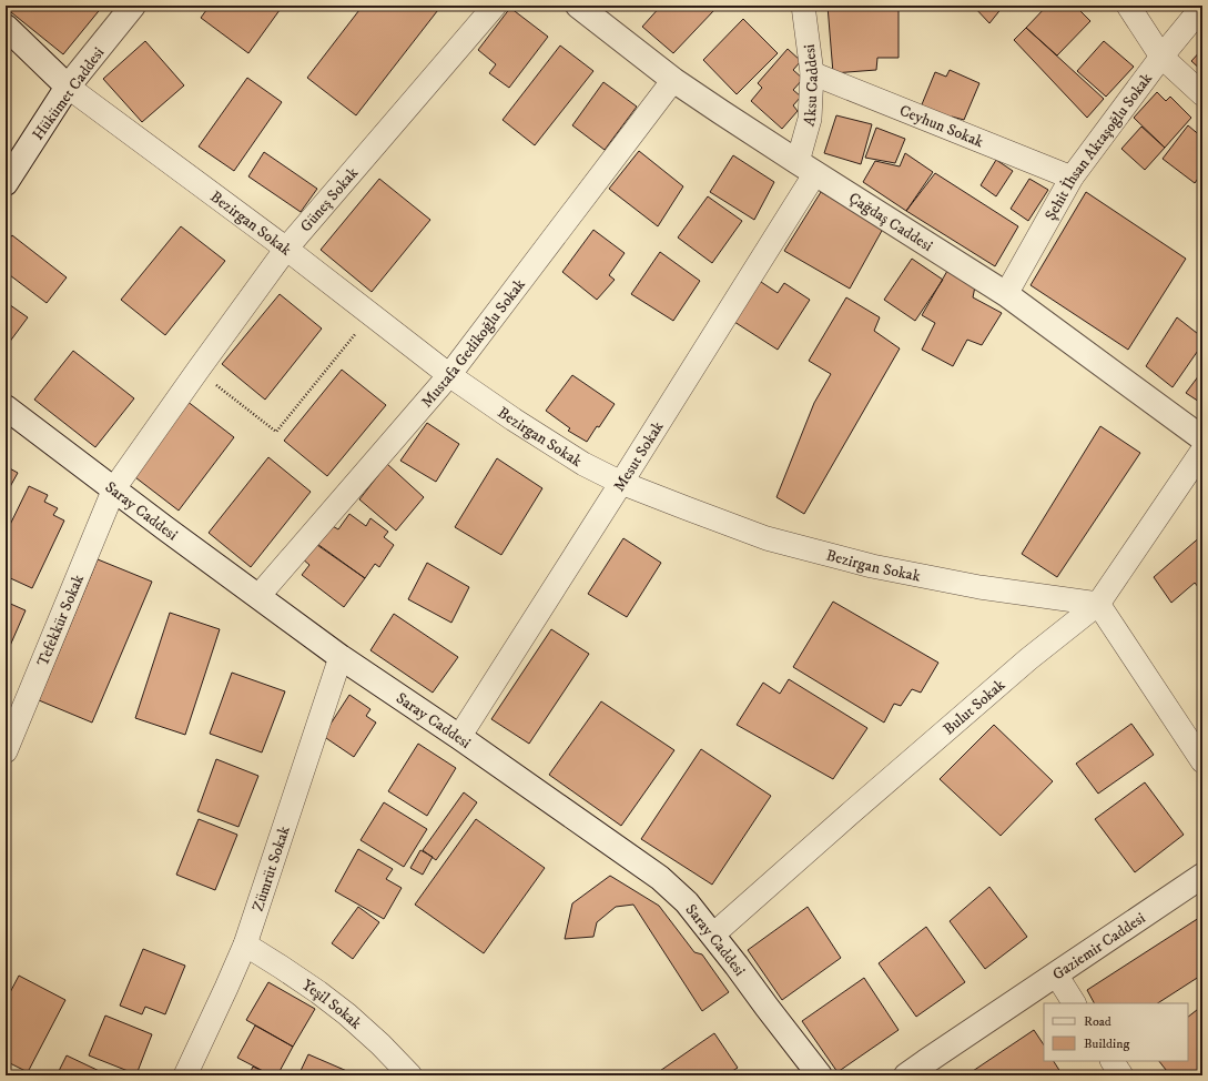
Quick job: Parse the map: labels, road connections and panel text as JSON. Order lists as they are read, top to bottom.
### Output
{
  "streets": {
    "main road": [
      "Hükümet Caddesi",
      "Çağdaş Caddesi",
      "Saray Caddesi",
      "Gaziemir Caddesi"
    ],
    "street": [
      "Aksu Caddesi",
      "Ceyhun Sokak",
      "Şehit İhsan Aktaşoğlu Sokak",
      "Güneş Sokak",
      "Bezirgan Sokak",
      "Mustafa Gedikoğlu Sokak",
      "Mesut Sokak",
      "Tefekkür Sokak",
      "Bulut Sokak",
      "Zümrüt Sokak",
      "Yeşil Sokak"
    ]
  },
  "crossings": [
    ["Aksu Caddesi", "Ceyhun Sokak"],
    ["Aksu Caddesi", "Çağdaş Caddesi"],
    ["Aksu Caddesi", "Mesut Sokak"],
    ["Hükümet Caddesi", "Bezirgan Sokak"],
    ["Ceyhun Sokak", "Şehit İhsan Aktaşoğlu Sokak"],
    ["Şehit İhsan Aktaşoğlu Sokak", "Çağdaş Caddesi"],
    ["Güneş Sokak", "Bezirgan Sokak"],
    ["Güneş Sokak", "Saray Caddesi"],
    ["Güneş Sokak", "Tefekkür Sokak"],
    ["Çağdaş Caddesi", "Mustafa Gedikoğlu Sokak"],
    ["Çağdaş Caddesi", "Mesut Sokak"],
    ["Bezirgan Sokak", "Mustafa Gedikoğlu Sokak"],
    ["Bezirgan Sokak", "Mesut Sokak"],
    ["Bezirgan Sokak", "Bulut Sokak"],
    ["Mustafa Gedikoğlu Sokak", "Saray Caddesi"],
    ["Mesut Sokak", "Saray Caddesi"],
    ["Saray Caddesi", "Tefekkür Sokak"],
    ["Saray Caddesi", "Bulut Sokak"],
    ["Saray Caddesi", "Zümrüt Sokak"],
    ["Zümrüt Sokak", "Yeşil Sokak"]
  ],
  "legend": ["Road", "Building"]
}
